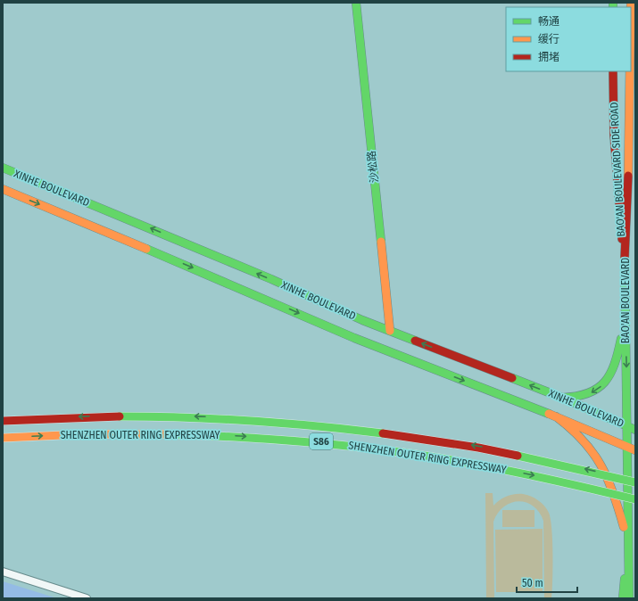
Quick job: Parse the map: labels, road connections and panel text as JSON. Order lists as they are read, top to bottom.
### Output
{
  "streets": {
    "main road": [
      "沙松路",
      "BAO'AN BOULEVARD SIDE ROAD",
      "XINHE BOULEVARD",
      "BAO'AN BOULEVARD",
      "SHENZHEN OUTER RING EXPRESSWAY",
      "S86"
    ]
  },
  "crossings": [
    ["沙松路", "XINHE BOULEVARD"],
    ["BAO'AN BOULEVARD SIDE ROAD", "BAO'AN BOULEVARD"],
    ["XINHE BOULEVARD", "BAO'AN BOULEVARD"]
  ],
  "legend": ["畅通", "缓行", "拥堵"],
  "scale_bar": "50 m"
}
